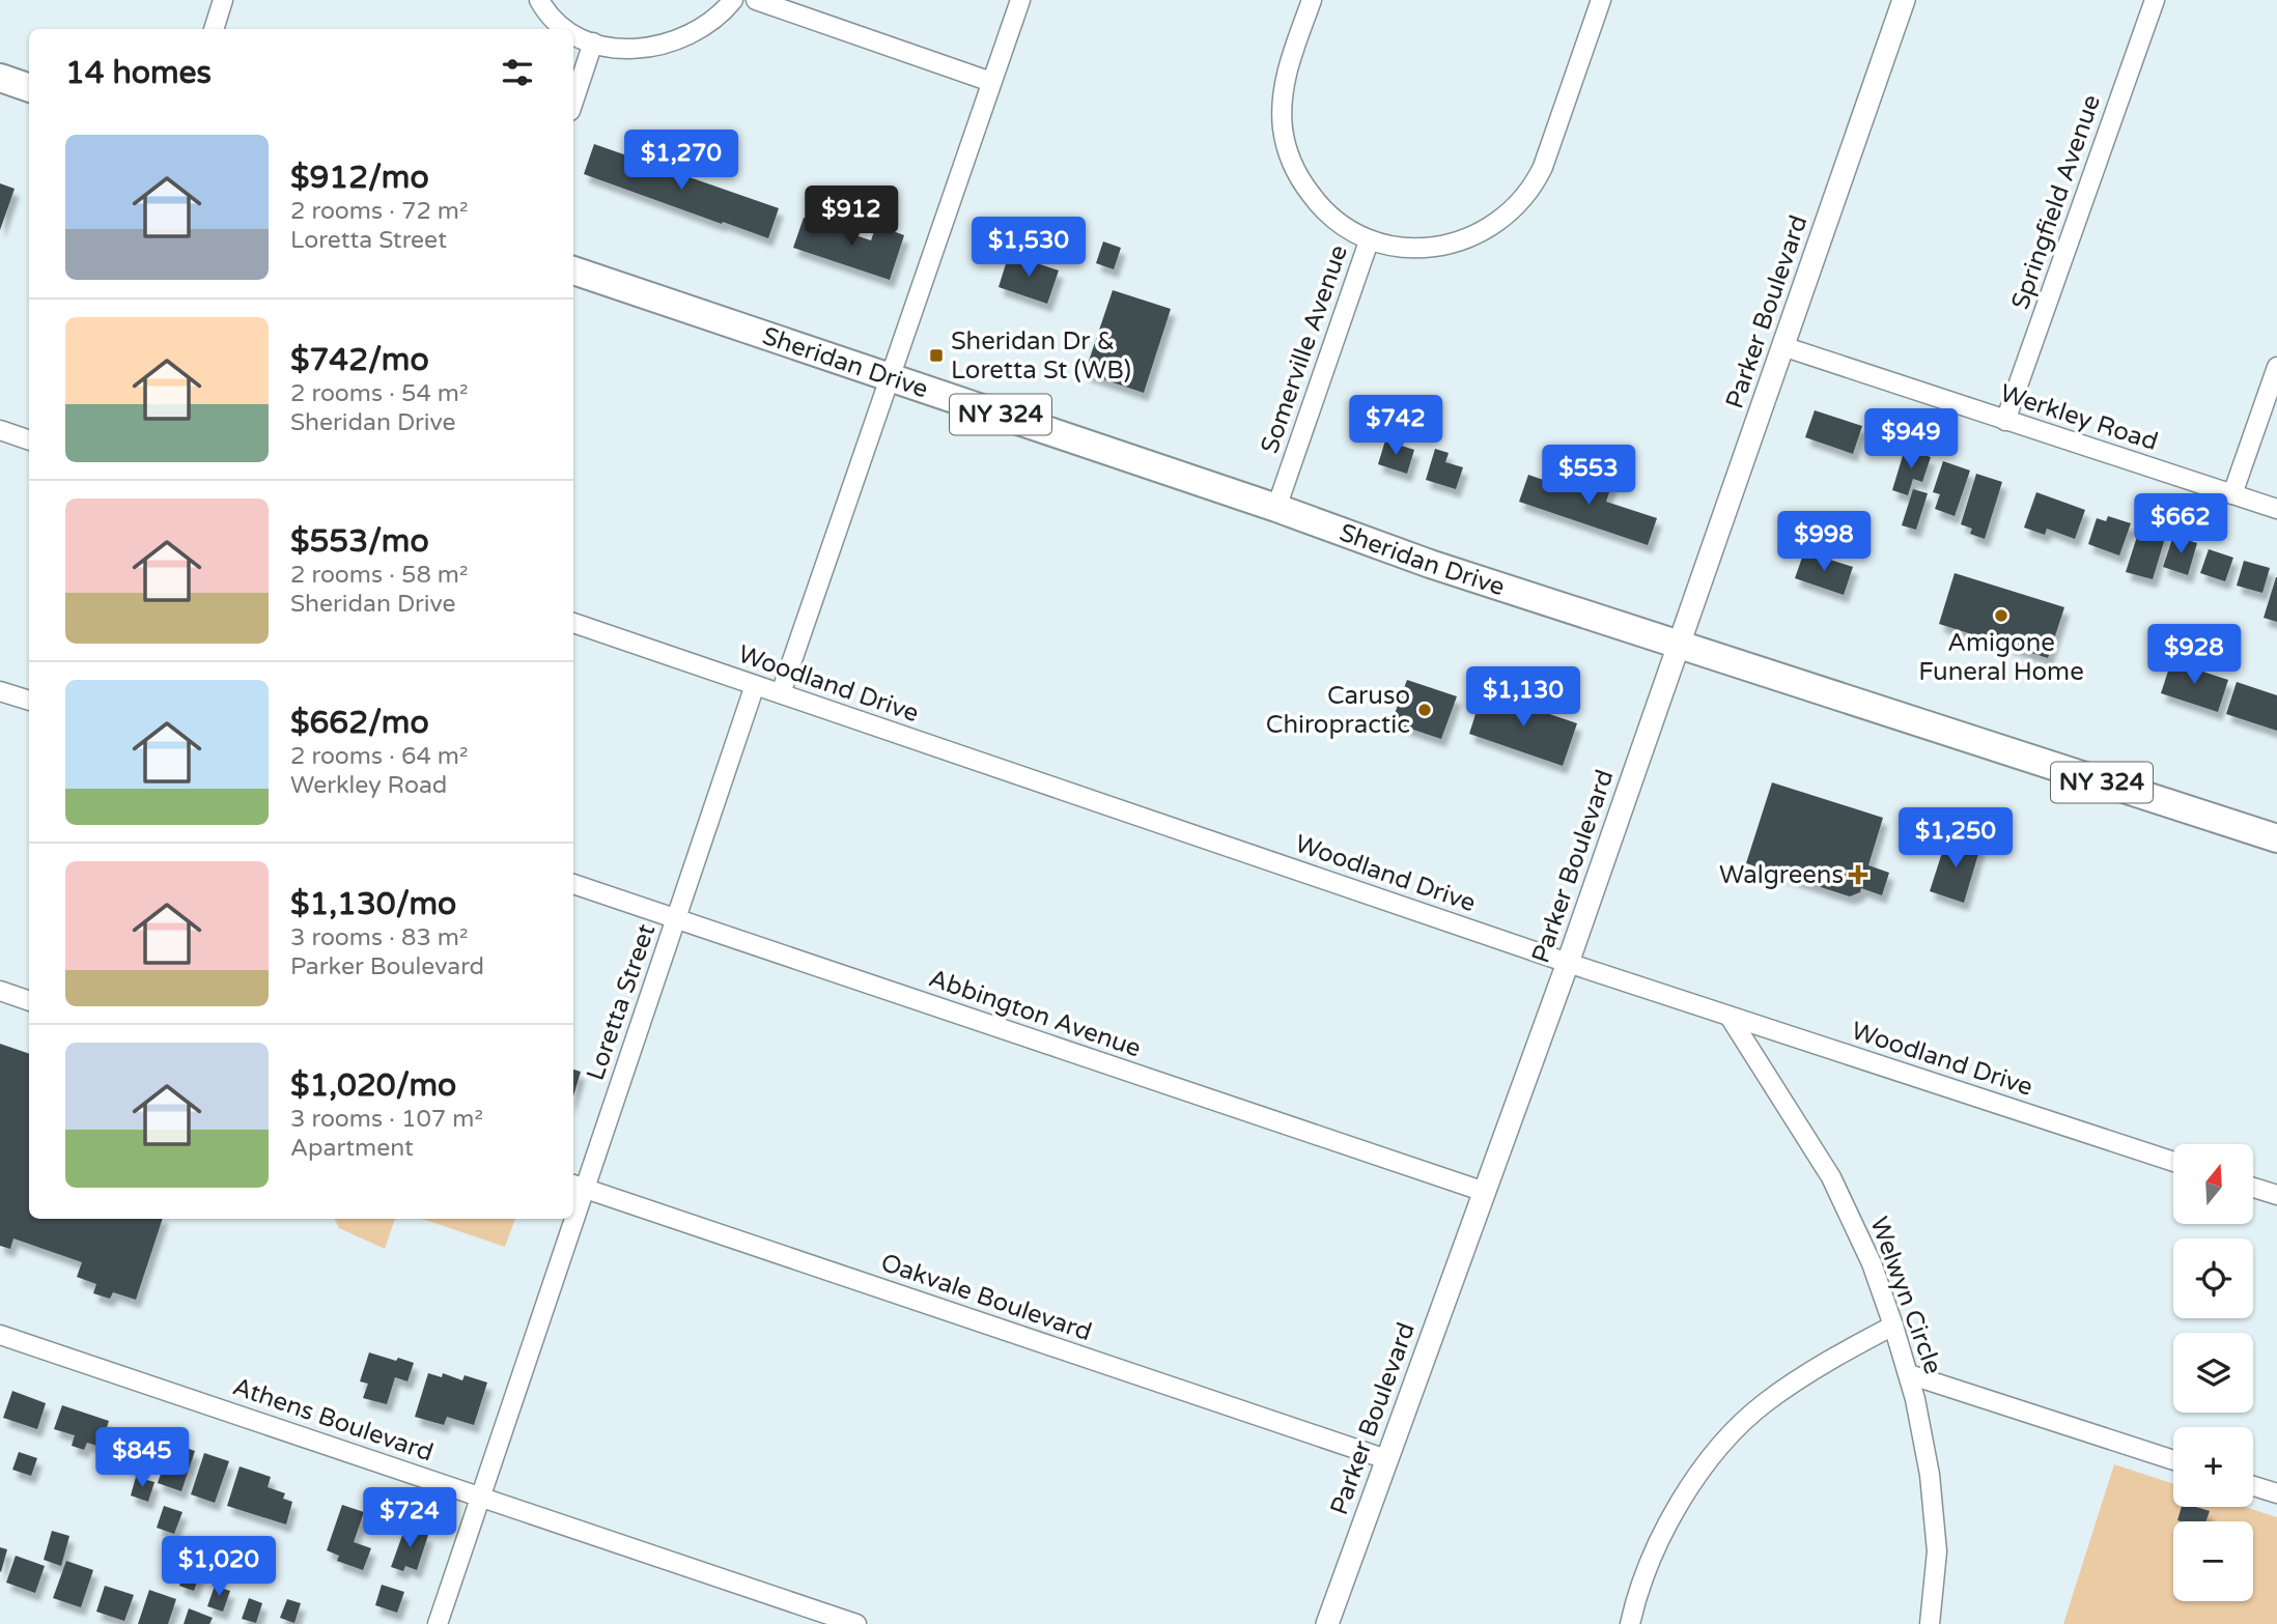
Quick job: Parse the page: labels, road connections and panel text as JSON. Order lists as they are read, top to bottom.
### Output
{
  "streets": {
    "main road": ["Sheridan Drive", "NY 324"],
    "street": [
      "Springfield Avenue",
      "Parker Boulevard",
      "Somerville Avenue",
      "Werkley Road",
      "Woodland Drive",
      "Loretta Street",
      "Abbington Avenue",
      "Welwyn Circle",
      "Oakvale Boulevard",
      "Athens Boulevard"
    ]
  },
  "crossings": [
    ["Springfield Avenue", "Werkley Road"],
    ["Parker Boulevard", "Sheridan Drive"],
    ["Parker Boulevard", "Werkley Road"],
    ["Parker Boulevard", "Woodland Drive"],
    ["Parker Boulevard", "Abbington Avenue"],
    ["Parker Boulevard", "Oakvale Boulevard"],
    ["Somerville Avenue", "Sheridan Drive"],
    ["Woodland Drive", "Loretta Street"],
    ["Woodland Drive", "Welwyn Circle"],
    ["Loretta Street", "Abbington Avenue"],
    ["Loretta Street", "Oakvale Boulevard"],
    ["Loretta Street", "Athens Boulevard"]
  ],
  "places": {
    "transit": ["Sheridan Dr & Loretta St (WB)"],
    "other": ["Amigone Funeral Home", "Caruso Chiropractic"],
    "health": ["Walgreens"]
  },
  "north": "top",
  "page": {
    "heading": "14 homes",
    "list": [
      {
        "name": "$912/mo",
        "note": "2 rooms · 72 m² · Loretta Street"
      },
      {
        "name": "$742/mo",
        "note": "2 rooms · 54 m² · Sheridan Drive"
      },
      {
        "name": "$553/mo",
        "note": "2 rooms · 58 m² · Sheridan Drive"
      },
      {
        "name": "$662/mo",
        "note": "2 rooms · 64 m² · Werkley Road"
      },
      {
        "name": "$1,130/mo",
        "note": "3 rooms · 83 m² · Parker Boulevard"
      },
      {
        "name": "$1,020/mo",
        "note": "3 rooms · 107 m² · Apartment"
      }
    ],
    "price": [
      "$1,270",
      "$912",
      "$1,530",
      "$742",
      "$949",
      "$553",
      "$662",
      "$998",
      "$928",
      "$1,130",
      "$1,250",
      "$845",
      "$724",
      "$1,020"
    ],
    "map_buttons": ["+", "−"]
  }
}
